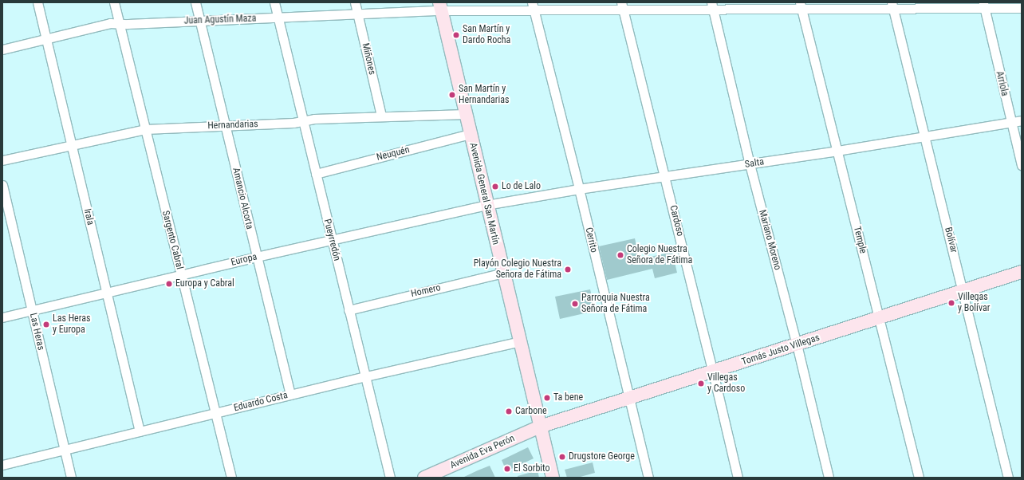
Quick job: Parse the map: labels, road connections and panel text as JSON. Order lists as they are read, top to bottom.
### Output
{
  "streets": {
    "main road": ["Avenida General San Martín", "Tomás Justo Villegas", "Avenida Eva Perón"],
    "street": [
      "Juan Agustín Maza",
      "Miñones",
      "Arriola",
      "Hernandarias",
      "Neuquén",
      "Salta",
      "Amancio Alcorta",
      "Irala",
      "Cardoso",
      "Sargento Cabral",
      "Pueyrredón",
      "Cerrito",
      "Mariano Moreno",
      "Temple",
      "Bolívar",
      "Europa",
      "Homero",
      "Las Heras",
      "Eduardo Costa"
    ]
  },
  "crossings": [
    ["Juan Agustín Maza", "Miñones"],
    ["Juan Agustín Maza", "Arriola"],
    ["Juan Agustín Maza", "Avenida General San Martín"],
    ["Juan Agustín Maza", "Amancio Alcorta"],
    ["Juan Agustín Maza", "Irala"],
    ["Juan Agustín Maza", "Cardoso"],
    ["Juan Agustín Maza", "Sargento Cabral"],
    ["Juan Agustín Maza", "Pueyrredón"],
    ["Juan Agustín Maza", "Cerrito"],
    ["Juan Agustín Maza", "Mariano Moreno"],
    ["Juan Agustín Maza", "Temple"],
    ["Juan Agustín Maza", "Bolívar"],
    ["Miñones", "Hernandarias"],
    ["Arriola", "Salta"],
    ["Hernandarias", "Avenida General San Martín"],
    ["Hernandarias", "Amancio Alcorta"],
    ["Hernandarias", "Irala"],
    ["Hernandarias", "Sargento Cabral"],
    ["Hernandarias", "Pueyrredón"],
    ["Neuquén", "Avenida General San Martín"],
    ["Neuquén", "Pueyrredón"],
    ["Salta", "Avenida General San Martín"],
    ["Salta", "Cardoso"],
    ["Salta", "Cerrito"],
    ["Salta", "Mariano Moreno"],
    ["Salta", "Temple"],
    ["Salta", "Bolívar"],
    ["Salta", "Europa"],
    ["Avenida General San Martín", "Europa"],
    ["Avenida General San Martín", "Homero"],
    ["Avenida General San Martín", "Tomás Justo Villegas"],
    ["Avenida General San Martín", "Eduardo Costa"],
    ["Avenida General San Martín", "Avenida Eva Perón"],
    ["Amancio Alcorta", "Europa"],
    ["Amancio Alcorta", "Eduardo Costa"],
    ["Irala", "Europa"],
    ["Irala", "Eduardo Costa"],
    ["Cardoso", "Tomás Justo Villegas"],
    ["Sargento Cabral", "Europa"],
    ["Sargento Cabral", "Eduardo Costa"],
    ["Pueyrredón", "Europa"],
    ["Pueyrredón", "Homero"],
    ["Pueyrredón", "Eduardo Costa"],
    ["Cerrito", "Tomás Justo Villegas"],
    ["Mariano Moreno", "Tomás Justo Villegas"],
    ["Temple", "Tomás Justo Villegas"],
    ["Bolívar", "Tomás Justo Villegas"],
    ["Europa", "Las Heras"],
    ["Las Heras", "Eduardo Costa"],
    ["Tomás Justo Villegas", "Avenida Eva Perón"]
  ],
  "places": [
    "San Martín y Dardo Rocha",
    "San Martín y Hernandarias",
    "Lo de Lalo",
    "Colegio Nuestra Señora de Fátima",
    "Playón Colegio Nuestra Señora de Fátima",
    "Europa y Cabral",
    "Villegas y Bolívar",
    "Parroquia Nuestra Señora de Fátima",
    "Las Heras y Europa",
    "Villegas y Cardoso",
    "Ta bene",
    "Carbone",
    "Drugstore George",
    "El Sorbito"
  ]
}
